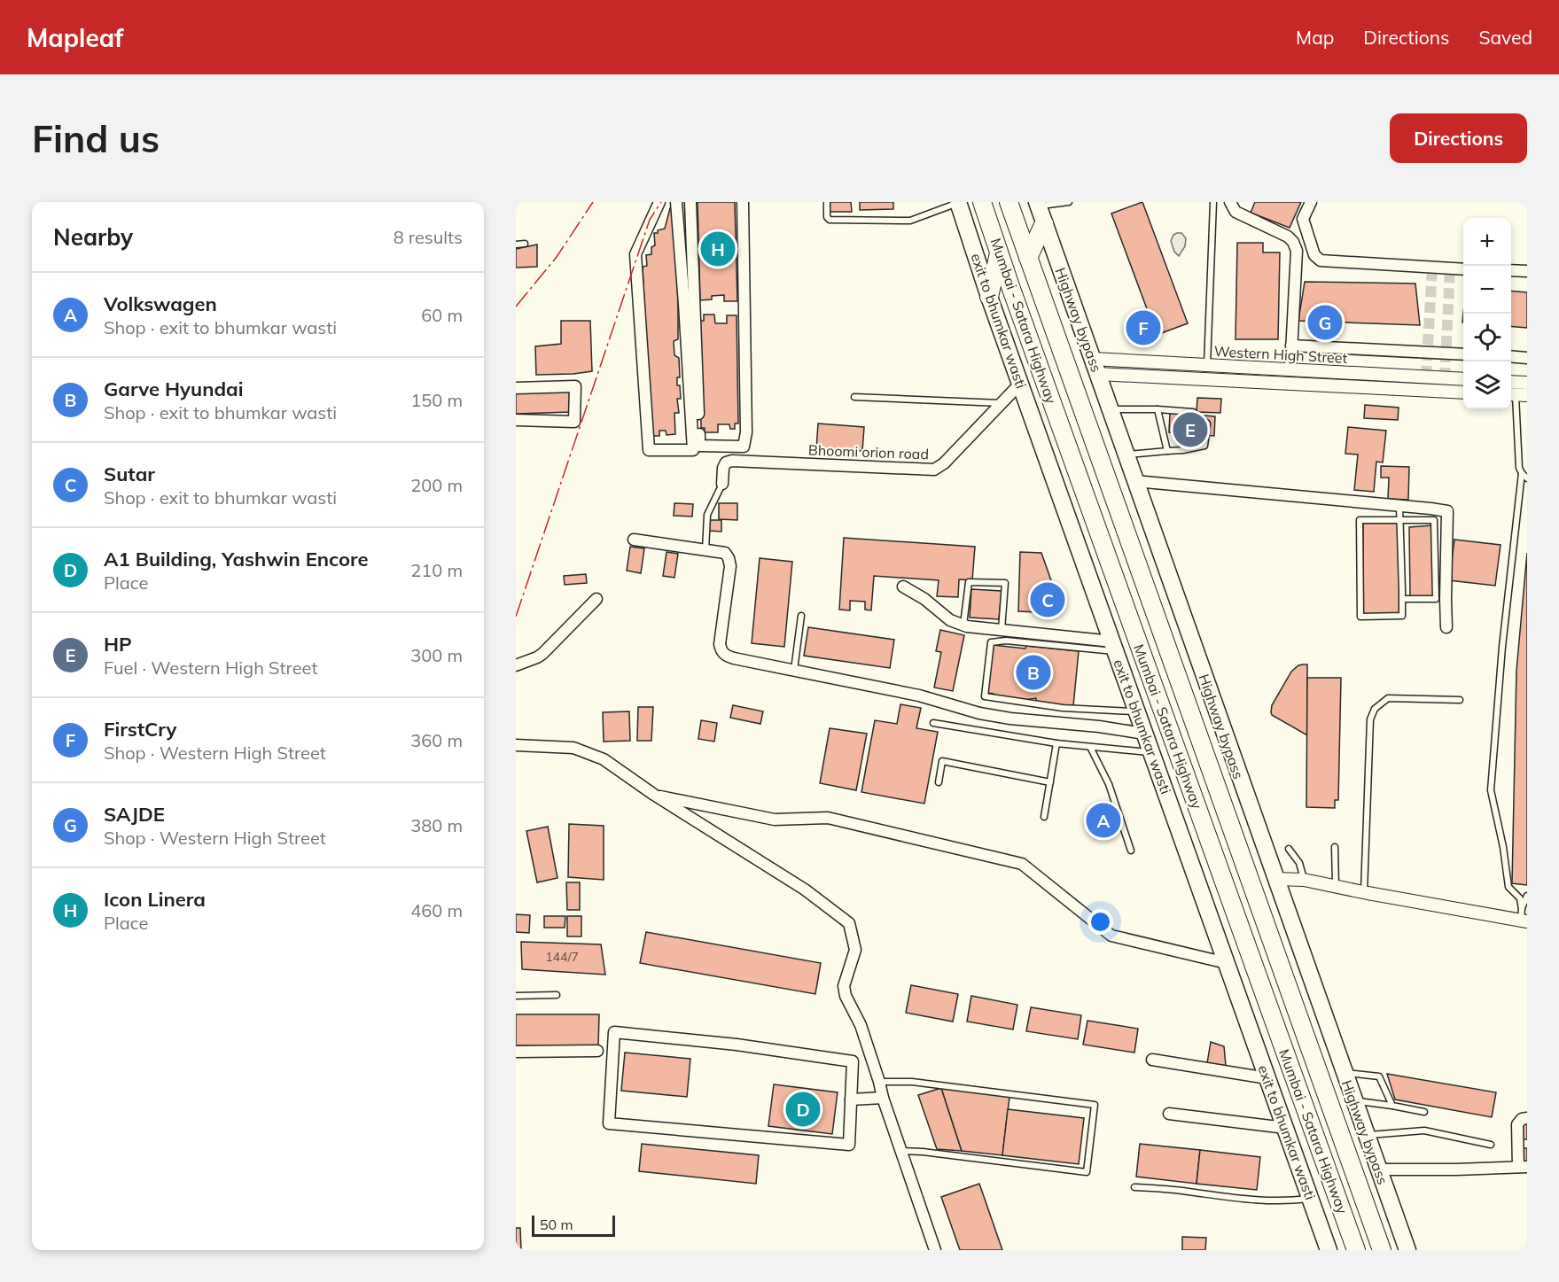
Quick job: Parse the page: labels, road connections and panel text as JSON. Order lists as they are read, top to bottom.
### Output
{
  "streets": {
    "highway": ["Mumbai - Satara Highway"],
    "main road": ["Highway bypass", "exit to bhumkar wasti"],
    "street": ["Western High Street", "Bhoomi orion road"]
  },
  "crossings": [
    ["Highway bypass", "Western High Street"],
    ["exit to bhumkar wasti", "Bhoomi orion road"]
  ],
  "house_numbers": ["144/7"],
  "scale_bar": "50 m",
  "page": {
    "header": "Mapleaf",
    "nav": ["Map", "Directions", "Saved"],
    "buttons": "Directions",
    "title": "Find us",
    "heading": ["Nearby", "8 results"],
    "map_buttons": ["+", "−"],
    "pins": [
      "H",
      "G",
      "F",
      "E",
      "C",
      "B",
      "A",
      "D"
    ],
    "list": [
      {
        "mark": "A",
        "name": "Volkswagen",
        "note": "Shop · exit to bhumkar wasti",
        "value": "60 m"
      },
      {
        "mark": "B",
        "name": "Garve Hyundai",
        "note": "Shop · exit to bhumkar wasti",
        "value": "150 m"
      },
      {
        "mark": "C",
        "name": "Sutar",
        "note": "Shop · exit to bhumkar wasti",
        "value": "200 m"
      },
      {
        "mark": "D",
        "name": "A1 Building, Yashwin Encore",
        "note": "Place",
        "value": "210 m"
      },
      {
        "mark": "E",
        "name": "HP",
        "note": "Fuel · Western High Street",
        "value": "300 m"
      },
      {
        "mark": "F",
        "name": "FirstCry",
        "note": "Shop · Western High Street",
        "value": "360 m"
      },
      {
        "mark": "G",
        "name": "SAJDE",
        "note": "Shop · Western High Street",
        "value": "380 m"
      },
      {
        "mark": "H",
        "name": "Icon Linera",
        "note": "Place",
        "value": "460 m"
      }
    ],
    "scale": "50 m"
  }
}
